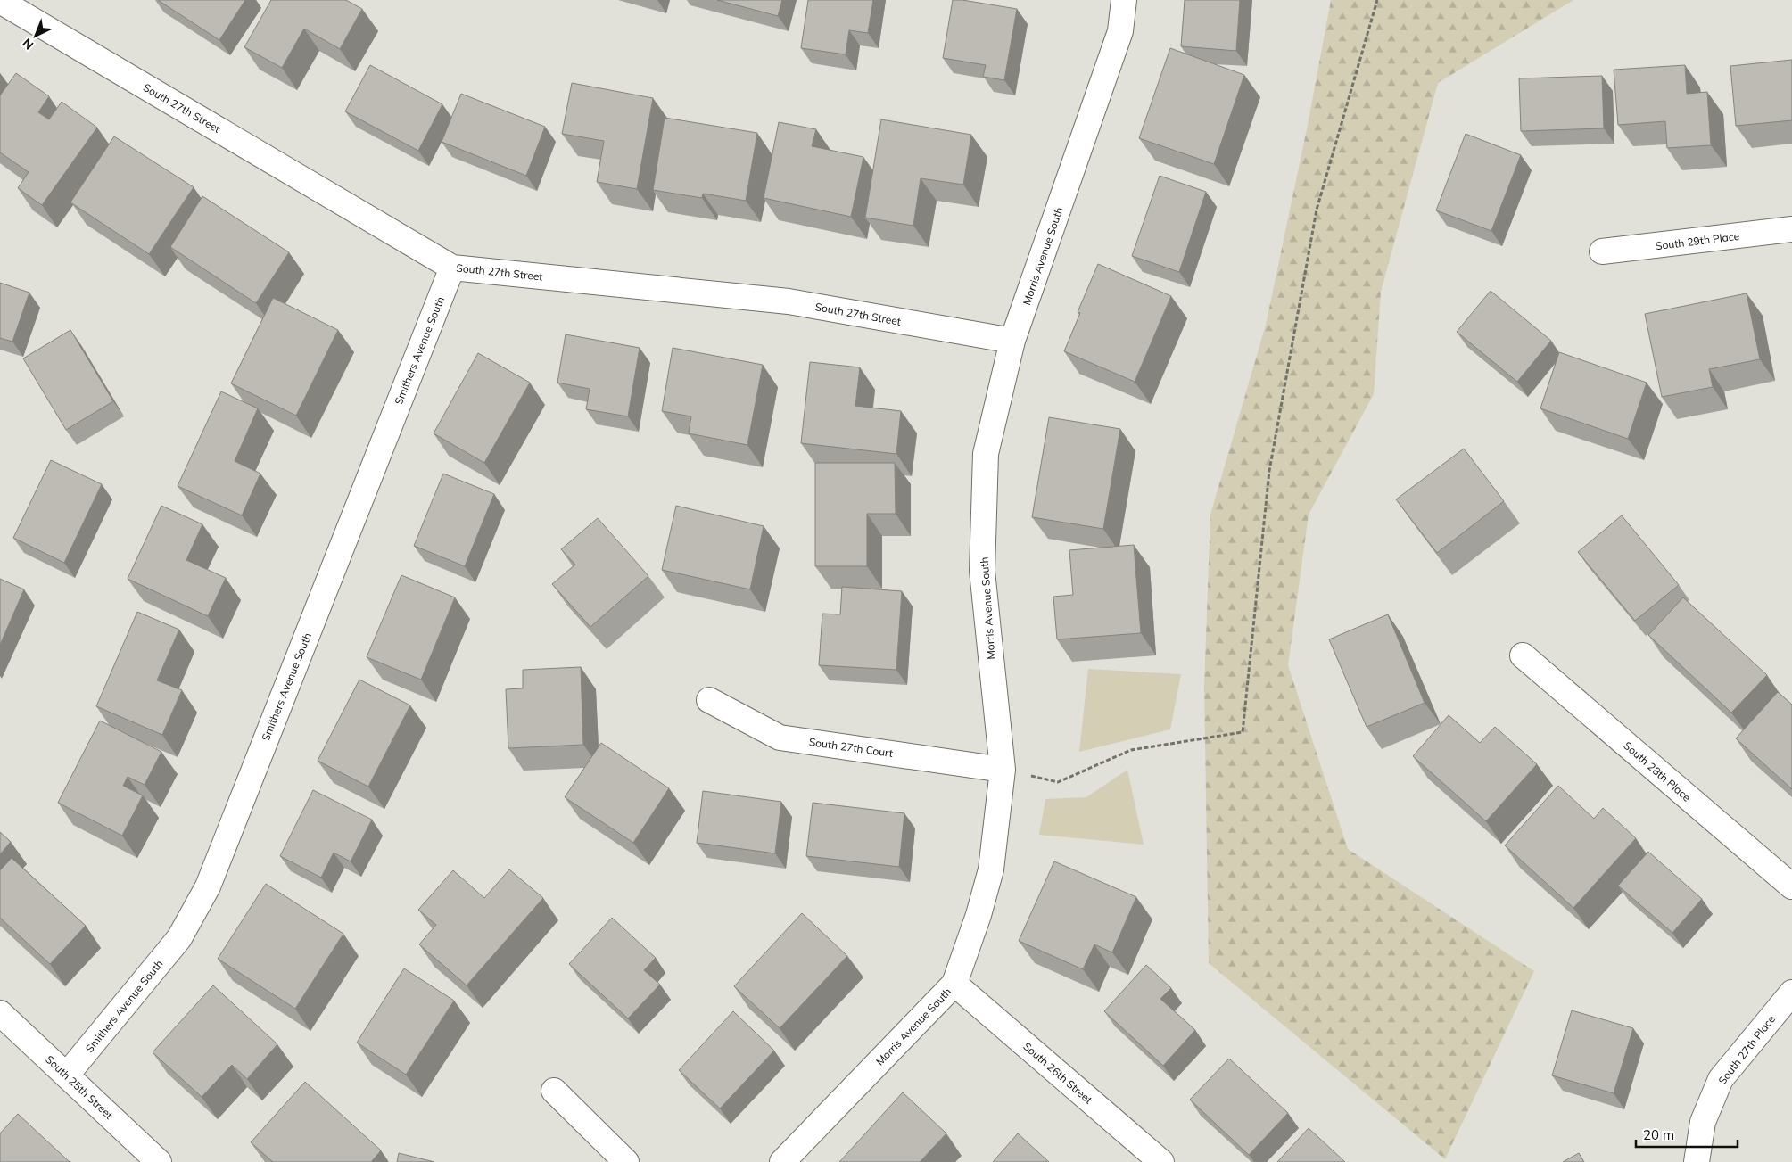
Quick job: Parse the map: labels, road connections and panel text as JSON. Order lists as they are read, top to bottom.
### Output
{
  "streets": {
    "street": [
      "South 27th Street",
      "South 29th Place",
      "Morris Avenue South",
      "Smithers Avenue South",
      "South 27th Court",
      "South 28th Place",
      "South 27th Place",
      "South 26th Street",
      "South 25th Street"
    ]
  },
  "crossings": [
    ["South 27th Street", "Morris Avenue South"],
    ["South 27th Street", "Smithers Avenue South"],
    ["Morris Avenue South", "South 27th Court"],
    ["Morris Avenue South", "South 26th Street"],
    ["Smithers Avenue South", "South 25th Street"]
  ],
  "scale_bar": "20 m",
  "north": "bottom left"
}
